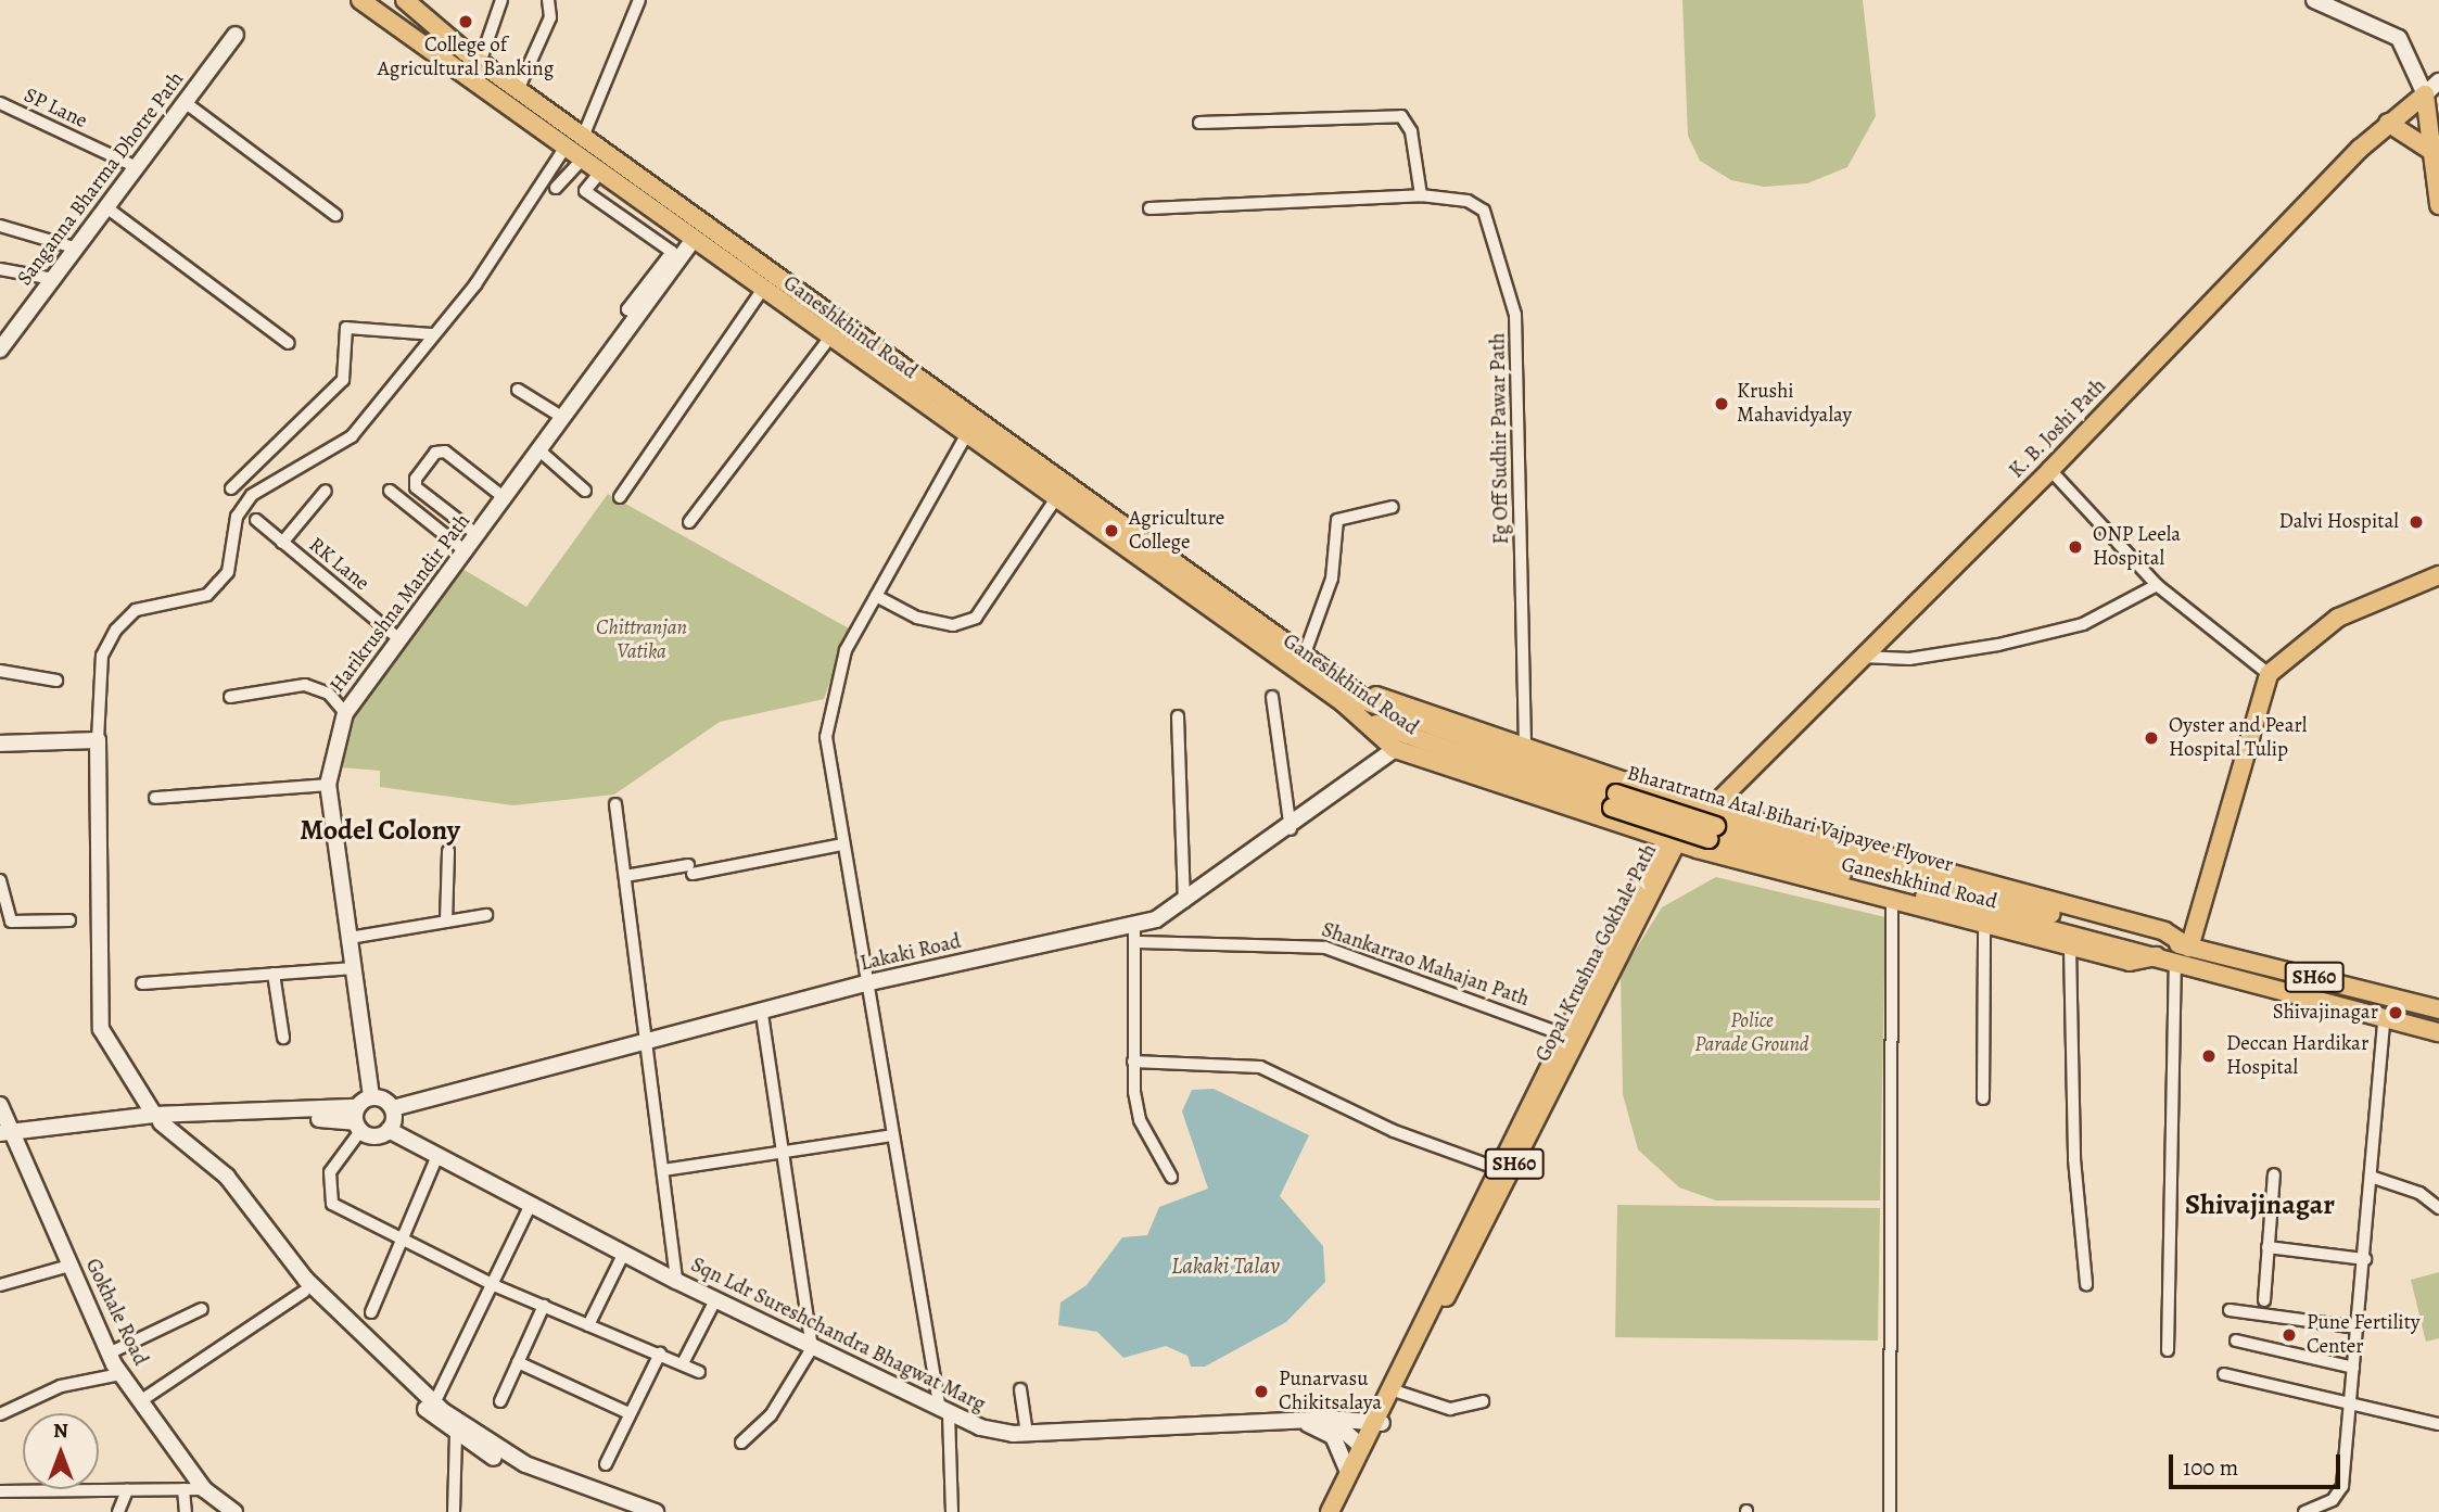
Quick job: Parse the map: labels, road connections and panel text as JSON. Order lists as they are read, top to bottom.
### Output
{
  "streets": {
    "main road": [
      "Ganeshkhind Road",
      "K. B. Joshi Path",
      "Bharatratna Atal Bihari Vajpayee Flyover",
      "Gopal Krushna Gokhale Path",
      "SH60"
    ],
    "street": [
      "SP Lane",
      "Sanganna Bharma Dhotre Path",
      "Fg Off Sudhir Pawar Path",
      "RK Lane",
      "Harikrushna Mandir Path",
      "Lakaki Road",
      "Shankarrao Mahajan Path",
      "Gokhale Road",
      "Sqn Ldr Sureshchandra Bhagwat Marg"
    ]
  },
  "crossings": [
    ["SP Lane", "Sanganna Bharma Dhotre Path"],
    ["Ganeshkhind Road", "K. B. Joshi Path"],
    ["Ganeshkhind Road", "Fg Off Sudhir Pawar Path"],
    ["Ganeshkhind Road", "Harikrushna Mandir Path"],
    ["Ganeshkhind Road", "Bharatratna Atal Bihari Vajpayee Flyover"],
    ["Ganeshkhind Road", "Lakaki Road"],
    ["Ganeshkhind Road", "Gopal Krushna Gokhale Path"],
    ["K. B. Joshi Path", "Gopal Krushna Gokhale Path"],
    ["RK Lane", "Harikrushna Mandir Path"],
    ["Gopal Krushna Gokhale Path", "Shankarrao Mahajan Path"],
    ["Gopal Krushna Gokhale Path", "Sqn Ldr Sureshchandra Bhagwat Marg"]
  ],
  "districts": ["Model Colony", "Shivajinagar"],
  "water": ["Lakaki Talav"],
  "parks": ["Chittranjan Vatika", "Police Parade Ground"],
  "places": [
    "College of Agricultural Banking",
    "Krushi Mahavidyalay",
    "Dalvi Hospital",
    "Agriculture College",
    "ONP Leela Hospital",
    "Oyster and Pearl Hospital Tulip",
    "Shivajinagar",
    "Deccan Hardikar Hospital",
    "Pune Fertility Center",
    "Punarvasu Chikitsalaya"
  ],
  "scale_bar": "100 m",
  "north": "top"
}
